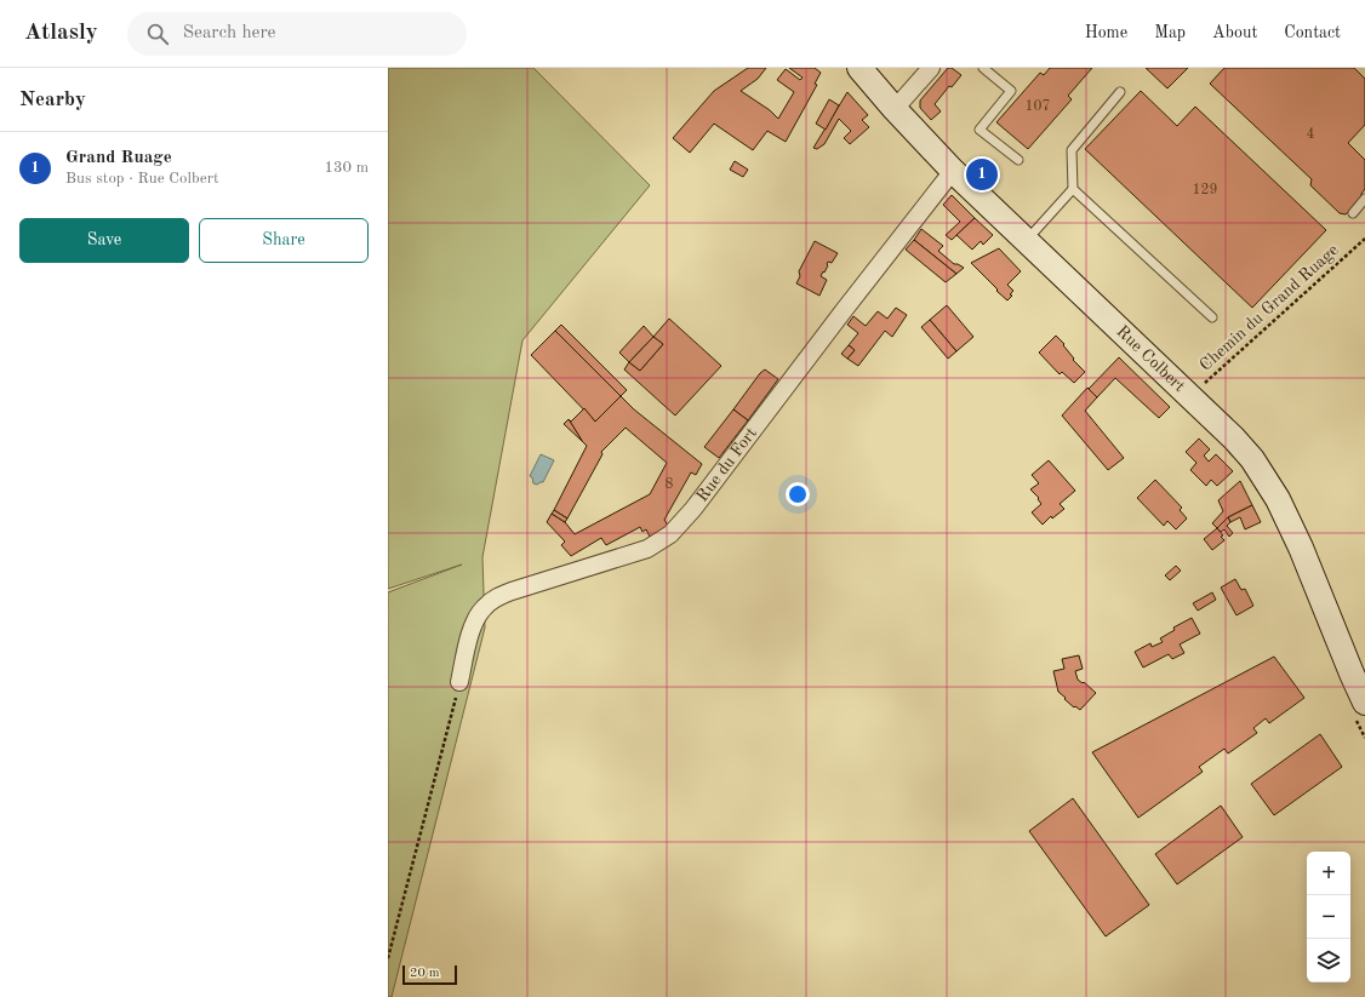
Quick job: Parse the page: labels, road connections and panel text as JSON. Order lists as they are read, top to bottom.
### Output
{
  "streets": {
    "main road": ["Rue Colbert"],
    "street": ["Rue du Fort"],
    "path": ["Chemin du Grand Ruage"]
  },
  "crossings": [
    ["Chemin du Grand Ruage", "Rue Colbert"],
    ["Rue Colbert", "Rue du Fort"]
  ],
  "house_numbers": [
    "107",
    "4",
    "129",
    "8"
  ],
  "scale_bar": "20 m",
  "page": {
    "header": "Atlasly",
    "search": "Search here",
    "nav": [
      "Home",
      "Map",
      "About",
      "Contact"
    ],
    "heading": "Nearby",
    "list": [
      {
        "mark": "1",
        "name": "Grand Ruage",
        "note": "Bus stop · Rue Colbert",
        "value": "130 m"
      }
    ],
    "pins": "1",
    "buttons": ["Save", "Share"],
    "map_buttons": ["+", "−"],
    "scale": "20 m"
  }
}
